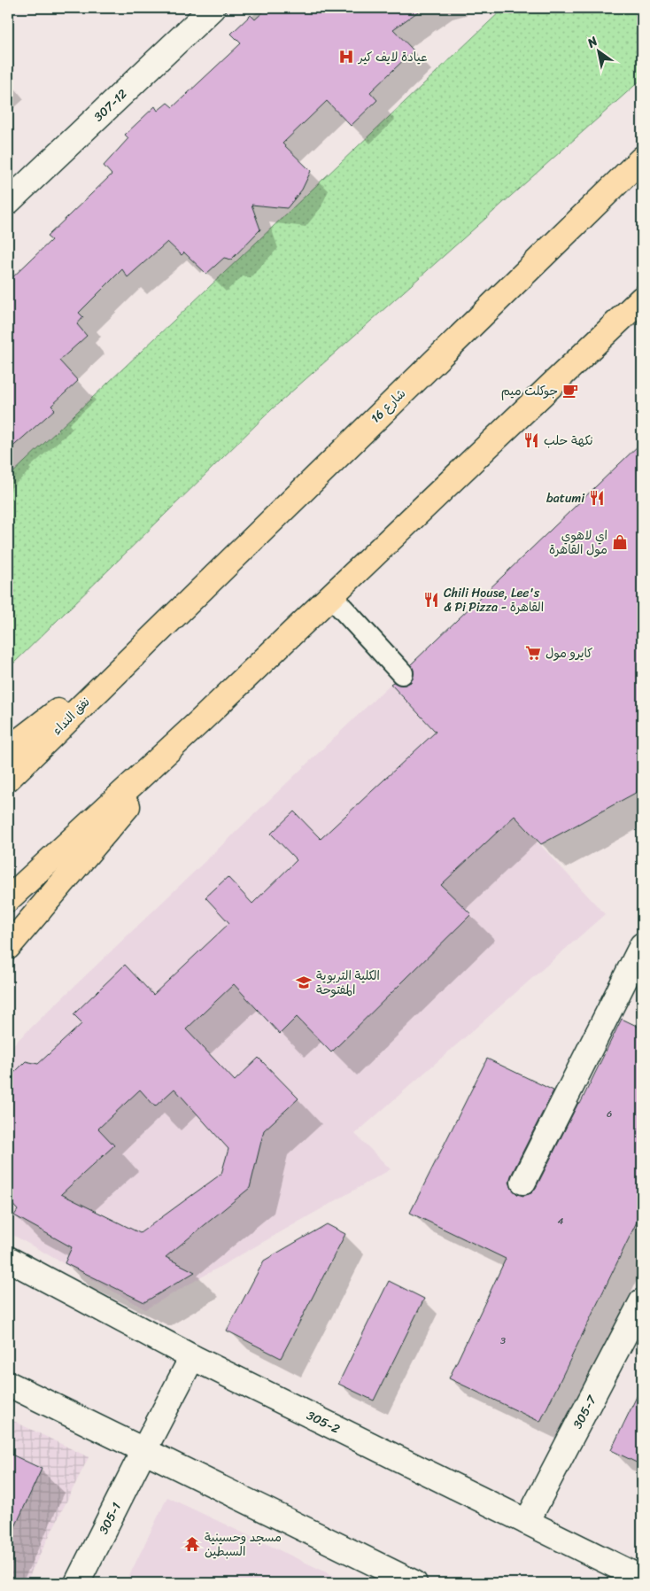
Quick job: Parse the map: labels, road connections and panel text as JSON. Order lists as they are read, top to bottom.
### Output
{
  "streets": {
    "main road": ["شارع 16", "نفق النداء"],
    "street": [
      "307-12",
      "305-7",
      "305-2",
      "305-1"
    ]
  },
  "crossings": [
    ["شارع 16", "نفق النداء"],
    ["305-7", "305-2"],
    ["305-2", "305-1"]
  ],
  "places": {
    "hospital": ["عيادة لايف كير"],
    "cafe": ["جوكلت ميم"],
    "restaurant": ["نكهة حلب", "batumi", "Chili House, Lee's & Pi Pizza - القاهرة"],
    "shop": ["اي لاهوي مول القاهرة"],
    "supermarket": ["كايرو مول"],
    "school or university": ["الكلية التربوية المفتوحة"],
    "temple": ["مسجد وحسينية السبطين"]
  },
  "house_numbers": ["6", "4", "3"],
  "north": "top left"
}
